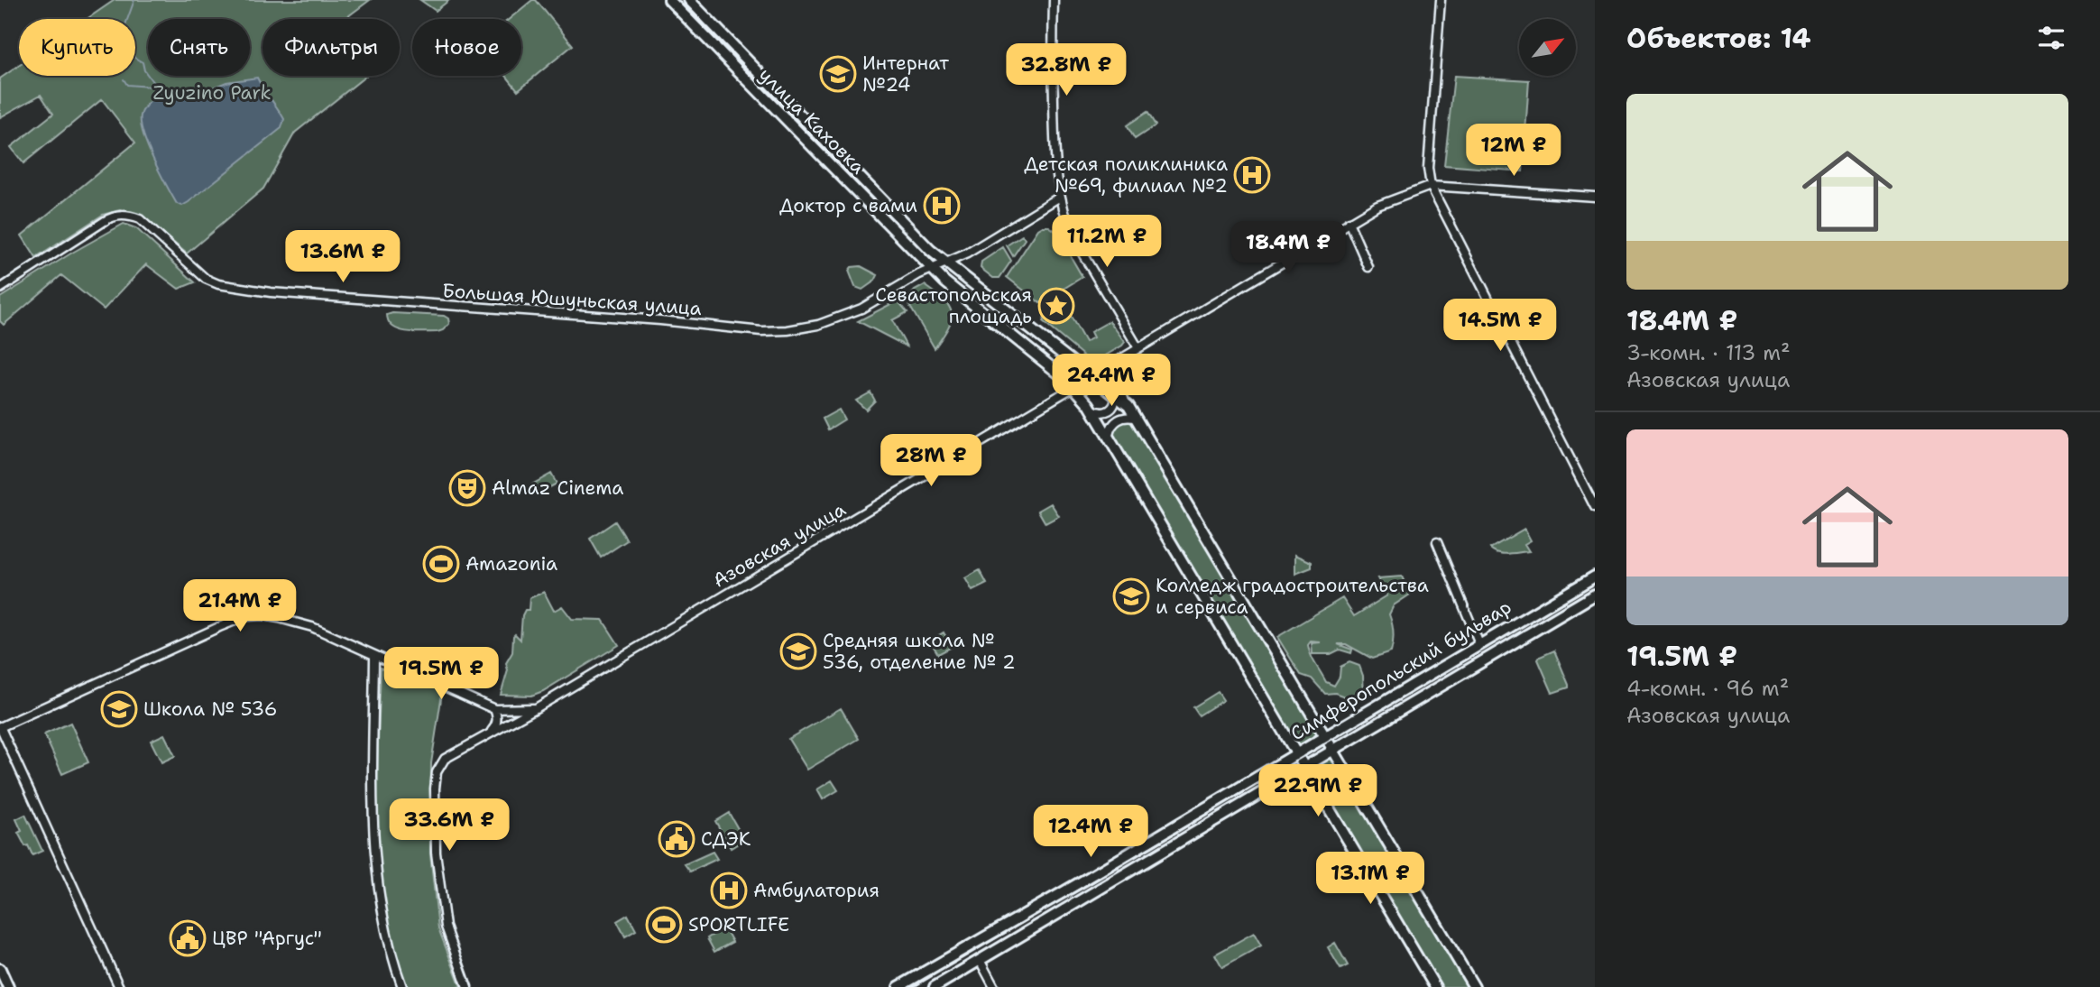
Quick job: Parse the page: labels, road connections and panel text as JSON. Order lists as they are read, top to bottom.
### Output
{
  "streets": {
    "main road": ["улица Каховка", "Симферопольский бульвар"],
    "street": ["Большая Юшуньская улица", "Азовская улица"]
  },
  "crossings": [
    ["улица Каховка", "Большая Юшуньская улица"],
    ["улица Каховка", "Азовская улица"],
    ["улица Каховка", "Симферопольский бульвар"]
  ],
  "parks": ["Zyuzino Park"],
  "places": {
    "school or university": [
      "Интернат №24",
      "Колледж градостроительства и сервиса",
      "Средняя школа № 536, отделение № 2",
      "Школа № 536"
    ],
    "hospital": ["Детская поликлиника №69, филиал №2", "Доктор с вами", "Амбулатория"],
    "place": ["Севастопольская площадь"],
    "theatre": ["Almaz Cinema"],
    "sports": ["Amazonia", "SPORTLIFE"],
    "public building": ["СДЭК", "ЦВР \"Аргус\""]
  },
  "north": "top right",
  "page": {
    "heading": "Объектов: 14",
    "chip": [
      "Купить",
      "Снять",
      "Фильтры",
      "Новое"
    ],
    "price": [
      "32.8M ₽",
      "12M ₽",
      "11.2M ₽",
      "18.4M ₽",
      "13.6M ₽",
      "14.5M ₽",
      "24.4M ₽",
      "28M ₽",
      "21.4M ₽",
      "19.5M ₽",
      "22.9M ₽",
      "33.6M ₽",
      "12.4M ₽",
      "13.1M ₽"
    ],
    "list": [
      {
        "name": "18.4M ₽",
        "note": "3-комн. · 113 m² · Азовская улица"
      },
      {
        "name": "19.5M ₽",
        "note": "4-комн. · 96 m² · Азовская улица"
      }
    ]
  }
}
